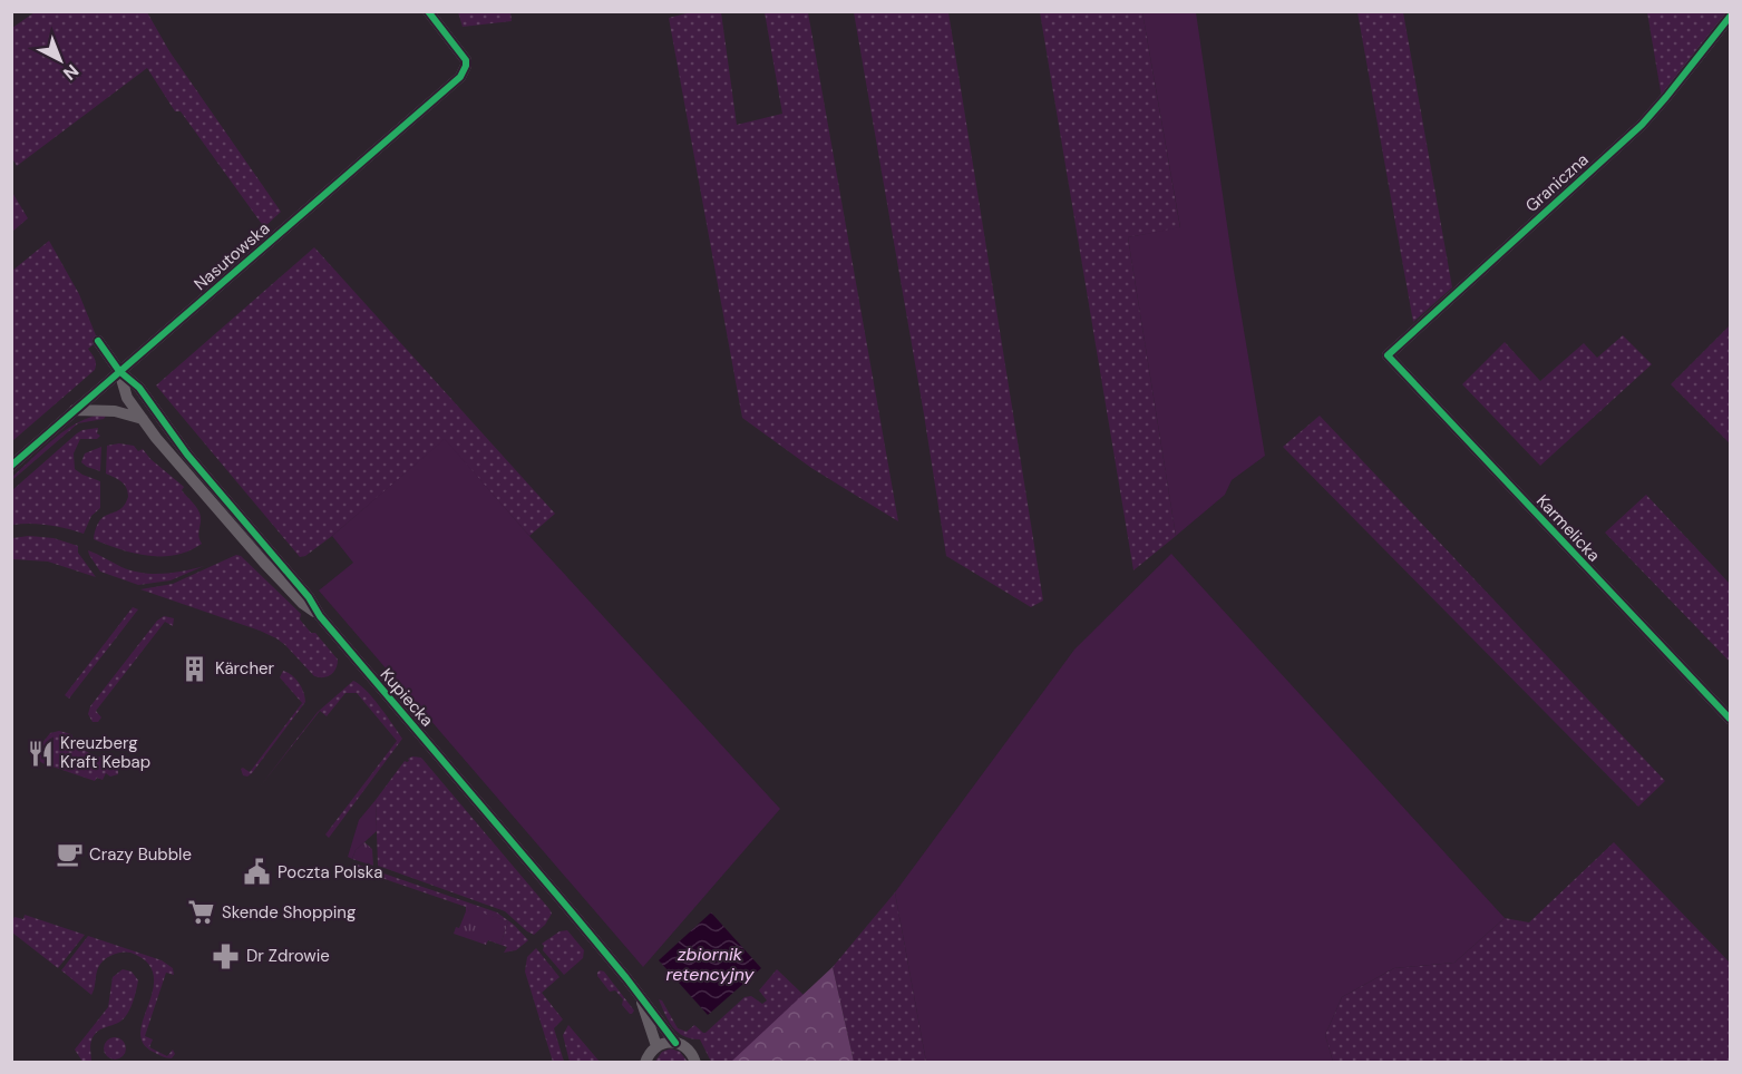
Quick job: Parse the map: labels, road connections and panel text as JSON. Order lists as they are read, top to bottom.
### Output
{
  "streets": {
    "street": [
      "Graniczna",
      "Nasutowska",
      "Karmelicka",
      "Kupiecka"
    ]
  },
  "crossings": [
    ["Graniczna", "Karmelicka"],
    ["Nasutowska", "Kupiecka"]
  ],
  "water": ["zbiornik retencyjny"],
  "places": {
    "building": ["Kärcher"],
    "restaurant": ["Kreuzberg Kraft Kebap"],
    "cafe": ["Crazy Bubble"],
    "public building": ["Poczta Polska"],
    "supermarket": ["Skende Shopping"],
    "pharmacy": ["Dr Zdrowie"]
  },
  "north": "bottom right"
}
